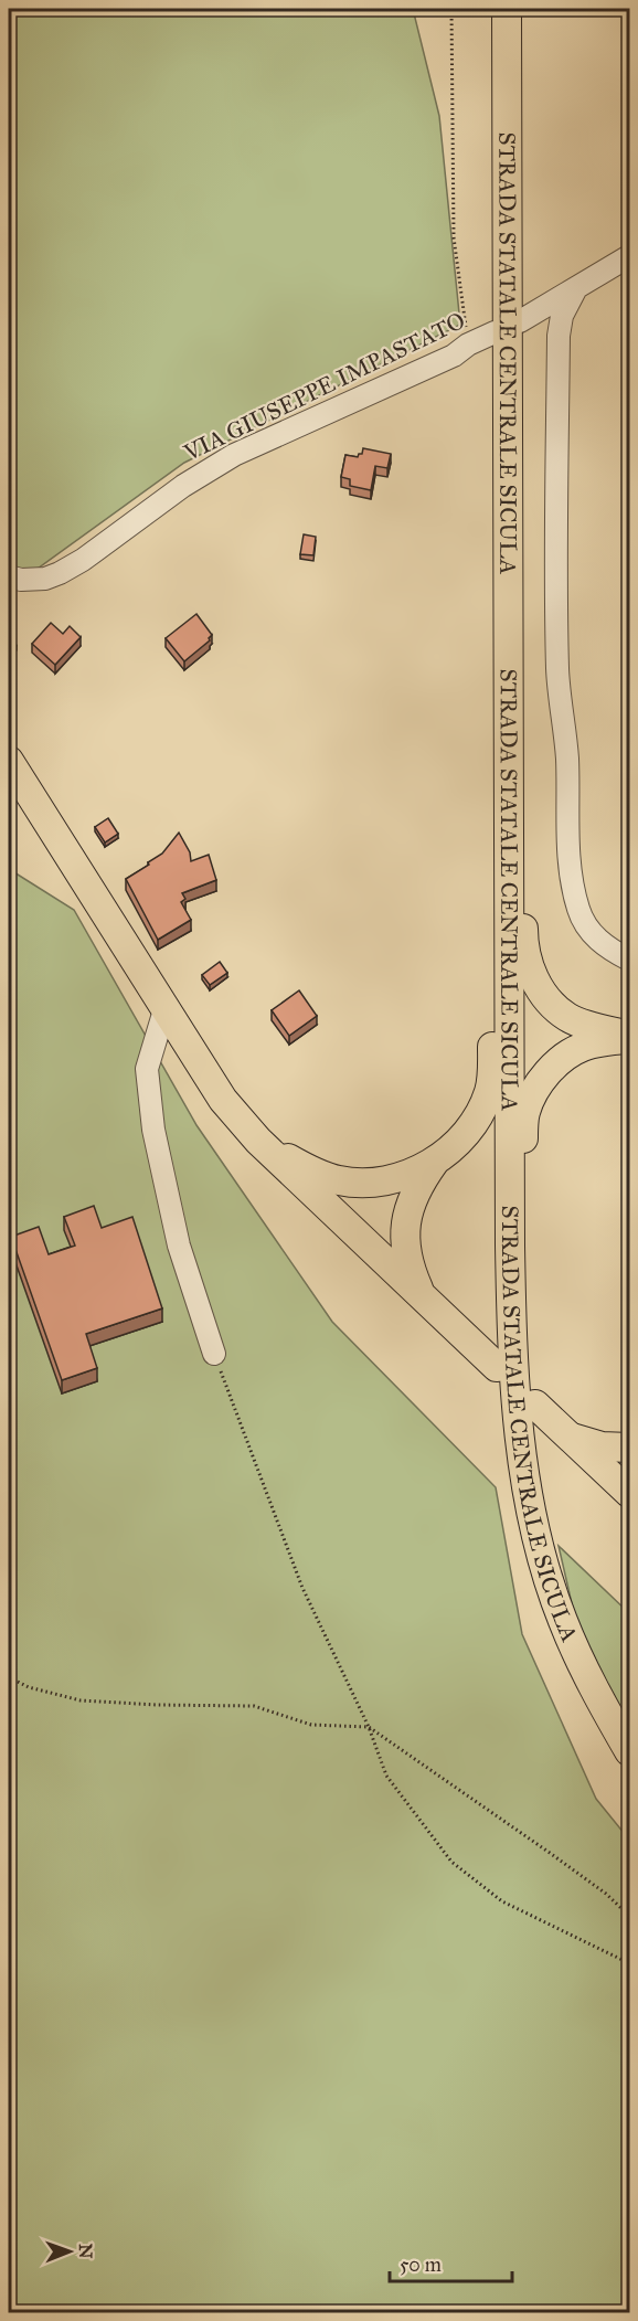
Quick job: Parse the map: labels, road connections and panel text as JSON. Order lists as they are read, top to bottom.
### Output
{
  "streets": {
    "main road": ["STRADA STATALE CENTRALE SICULA"],
    "street": ["VIA GIUSEPPE IMPASTATO"]
  },
  "scale_bar": "50 m",
  "north": "right"
}
